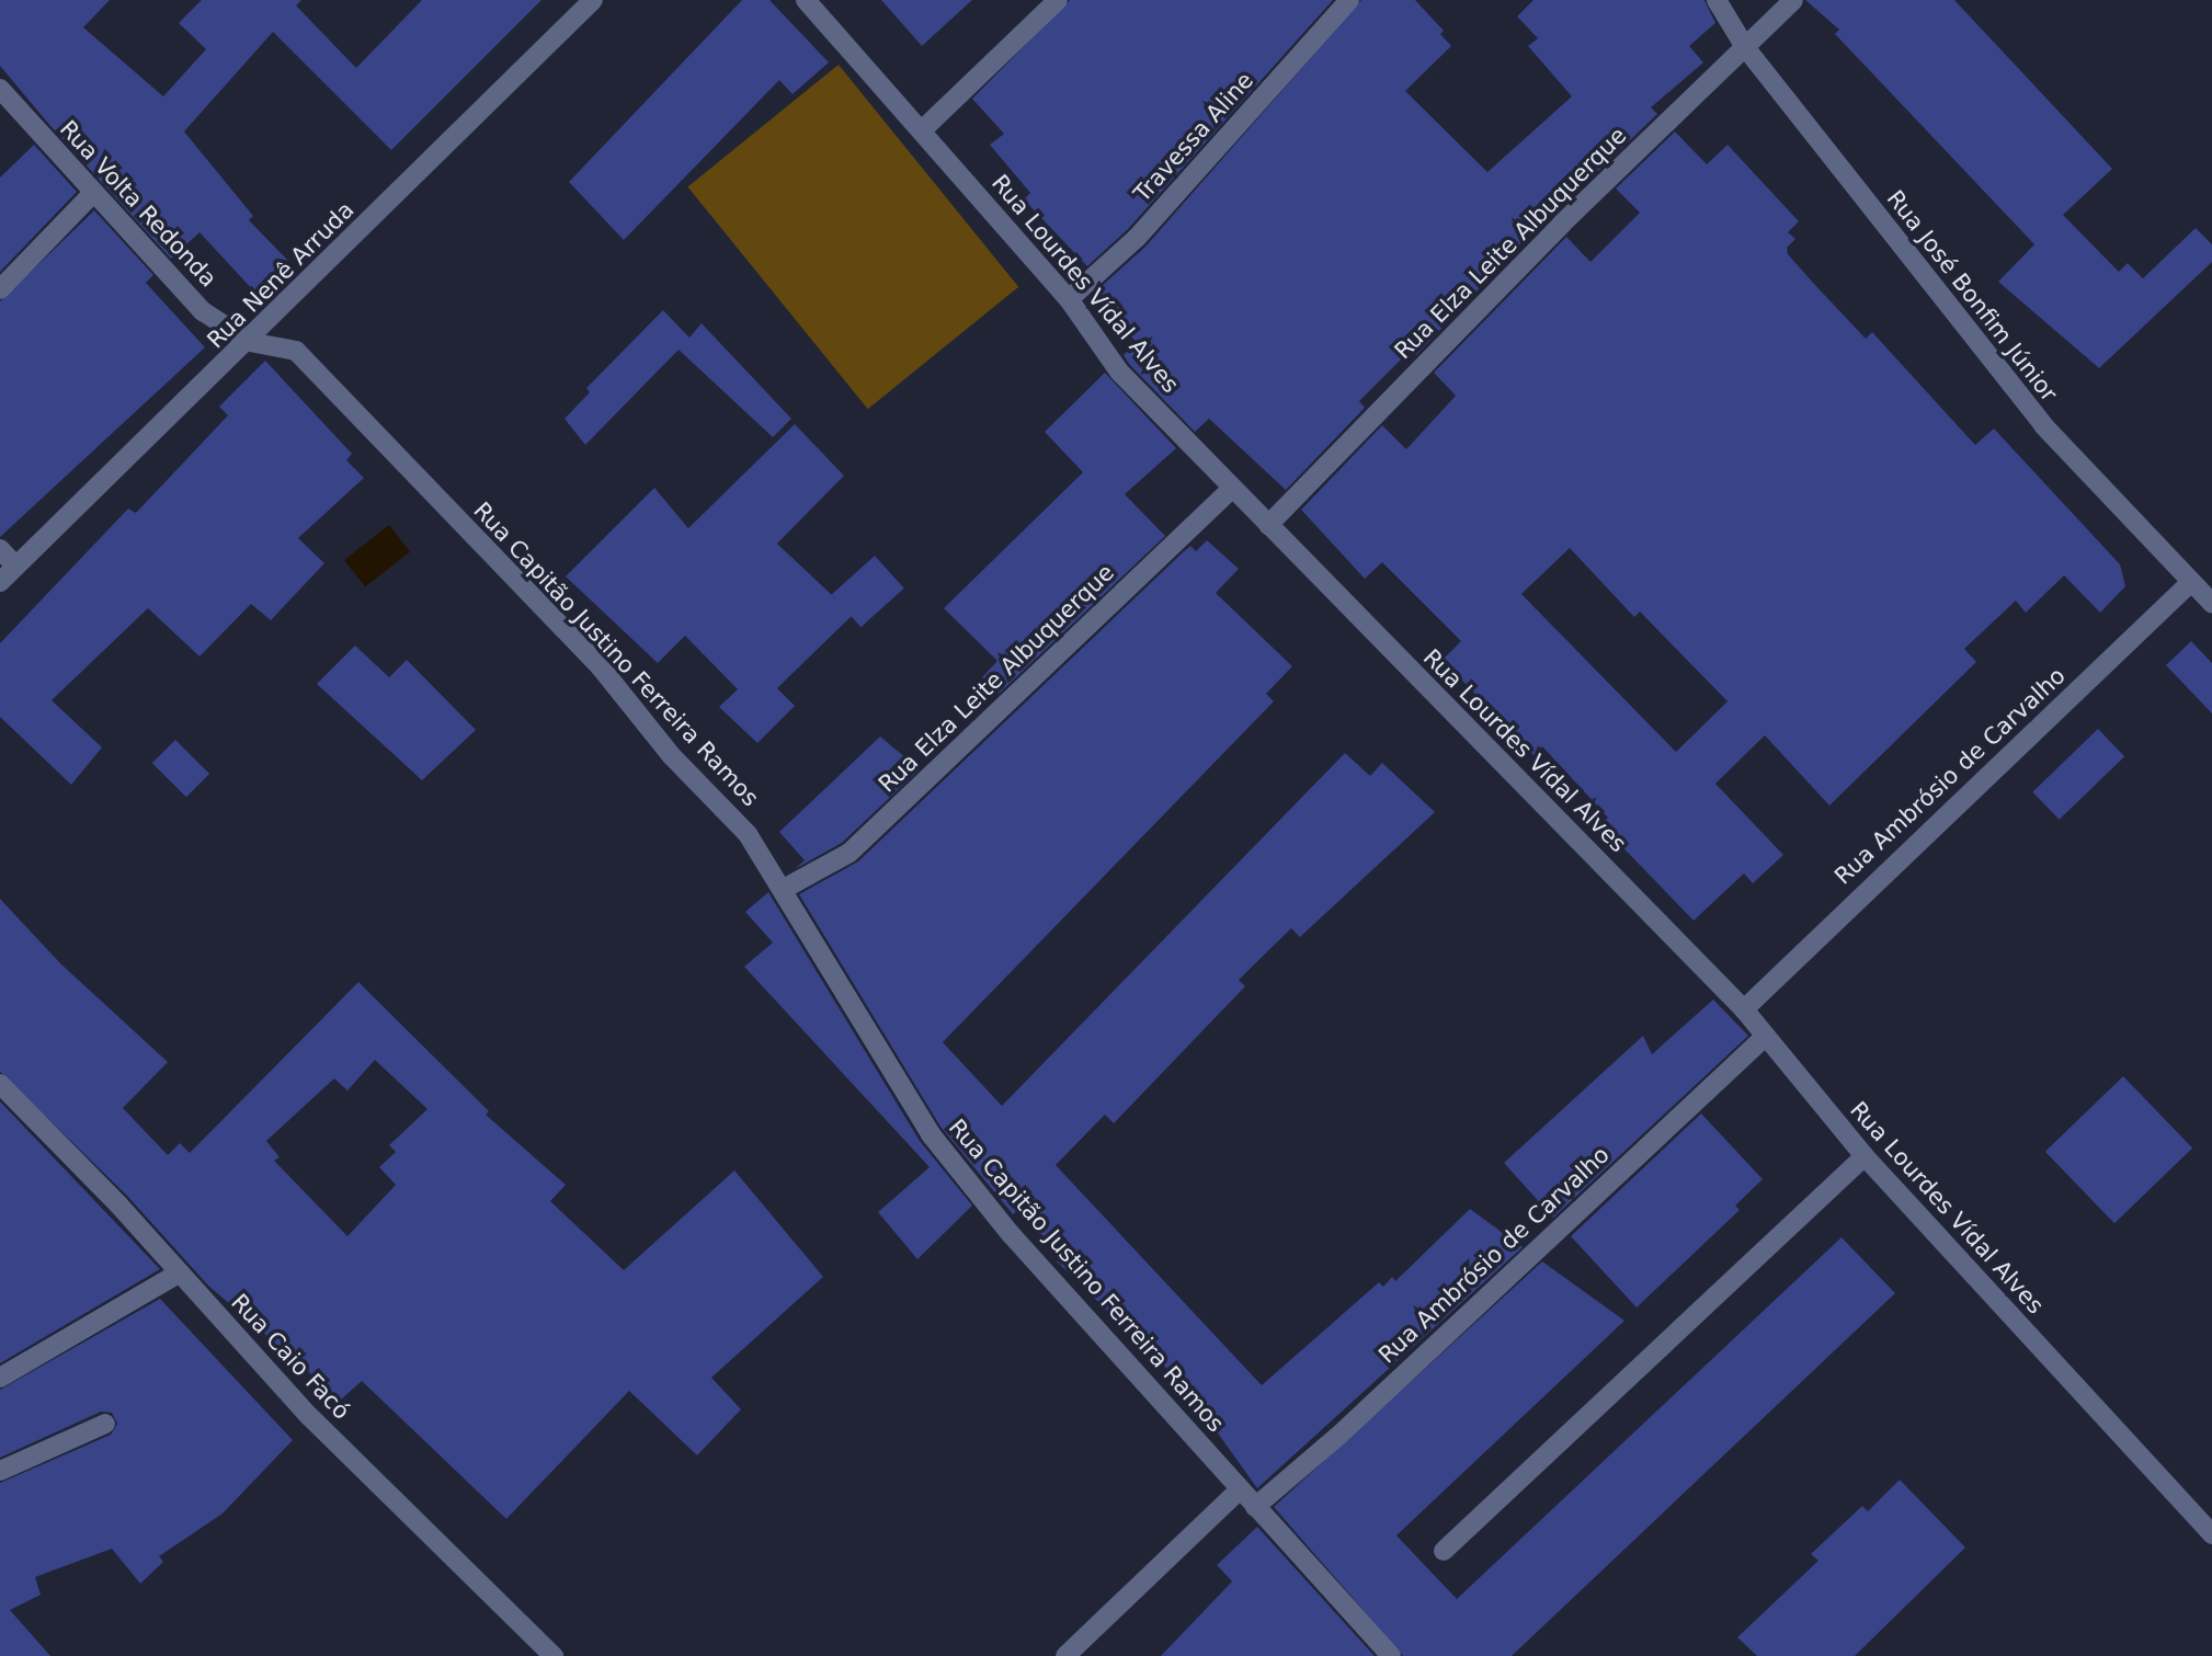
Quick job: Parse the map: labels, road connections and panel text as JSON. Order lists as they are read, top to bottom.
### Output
{
  "streets": {
    "street": [
      "Travessa Aline",
      "Rua Volta Redonda",
      "Rua Elza Leite Albuquerque",
      "Rua Nenê Arruda",
      "Rua Lourdes Vídal Alves",
      "Rua José Bonfim Júnior",
      "Rua Capitão Justino Ferreira Ramos",
      "Rua Ambrósio de Carvalho",
      "Rua Caio Facó"
    ]
  },
  "crossings": [
    ["Travessa Aline", "Rua Lourdes Vídal Alves"],
    ["Rua Volta Redonda", "Rua Nenê Arruda"],
    ["Rua Volta Redonda", "Rua Capitão Justino Ferreira Ramos"],
    ["Rua Elza Leite Albuquerque", "Rua Lourdes Vídal Alves"],
    ["Rua Elza Leite Albuquerque", "Rua José Bonfim Júnior"],
    ["Rua Elza Leite Albuquerque", "Rua Capitão Justino Ferreira Ramos"],
    ["Rua Nenê Arruda", "Rua Capitão Justino Ferreira Ramos"],
    ["Rua Lourdes Vídal Alves", "Rua Ambrósio de Carvalho"],
    ["Rua José Bonfim Júnior", "Rua Ambrósio de Carvalho"],
    ["Rua Capitão Justino Ferreira Ramos", "Rua Ambrósio de Carvalho"]
  ]
}
